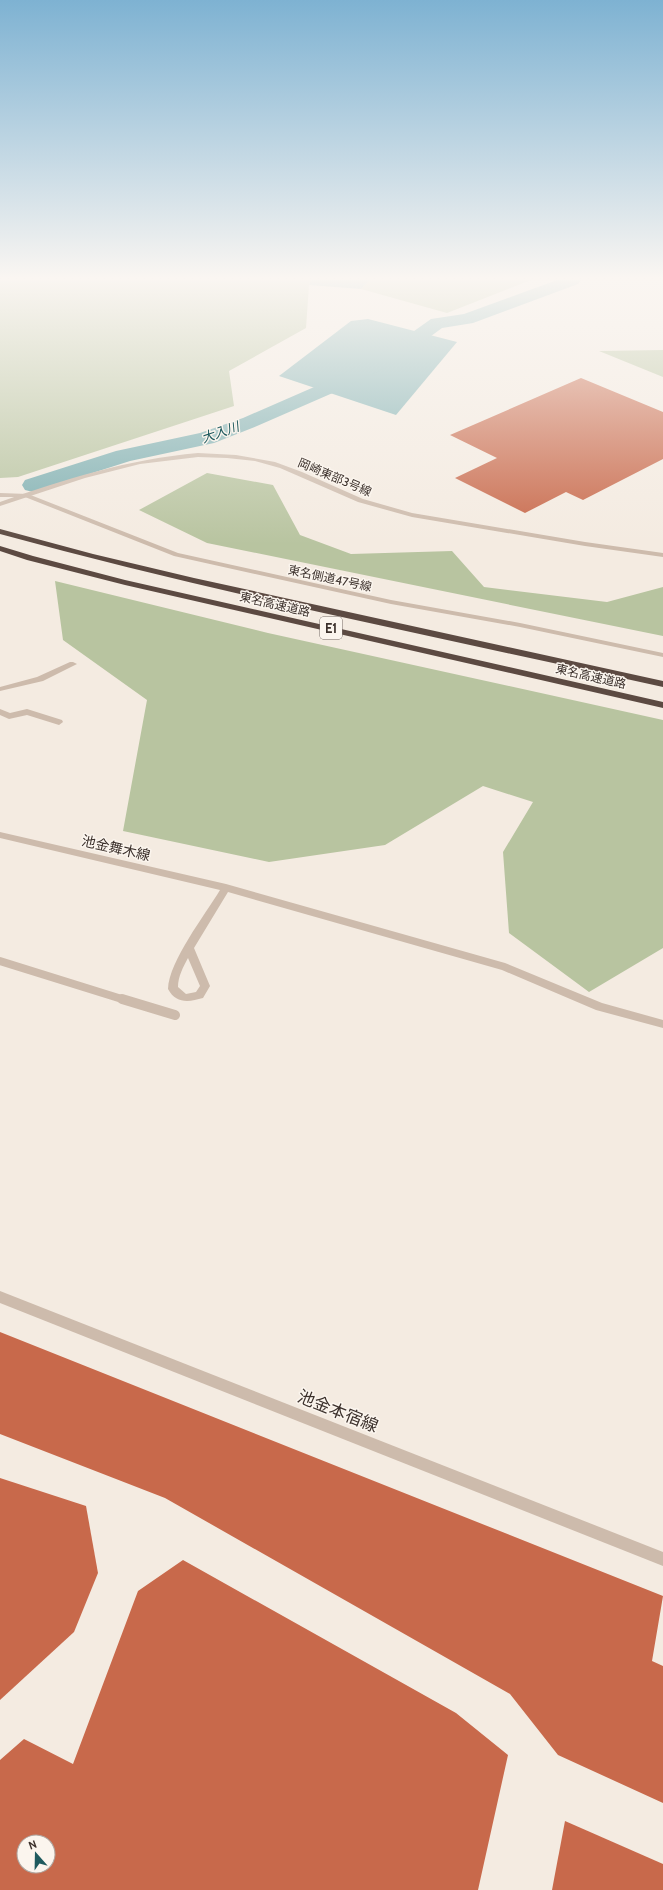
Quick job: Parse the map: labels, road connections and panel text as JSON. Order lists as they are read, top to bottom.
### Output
{
  "streets": {
    "highway": ["東名高速道路", "E1"],
    "street": [
      "岡崎東部3号線",
      "東名側道47号線",
      "池金舞木線",
      "池金本宿線"
    ]
  },
  "crossings": [
    ["岡崎東部3号線", "東名側道47号線"]
  ],
  "water": ["大入川"],
  "north": "top"
}
